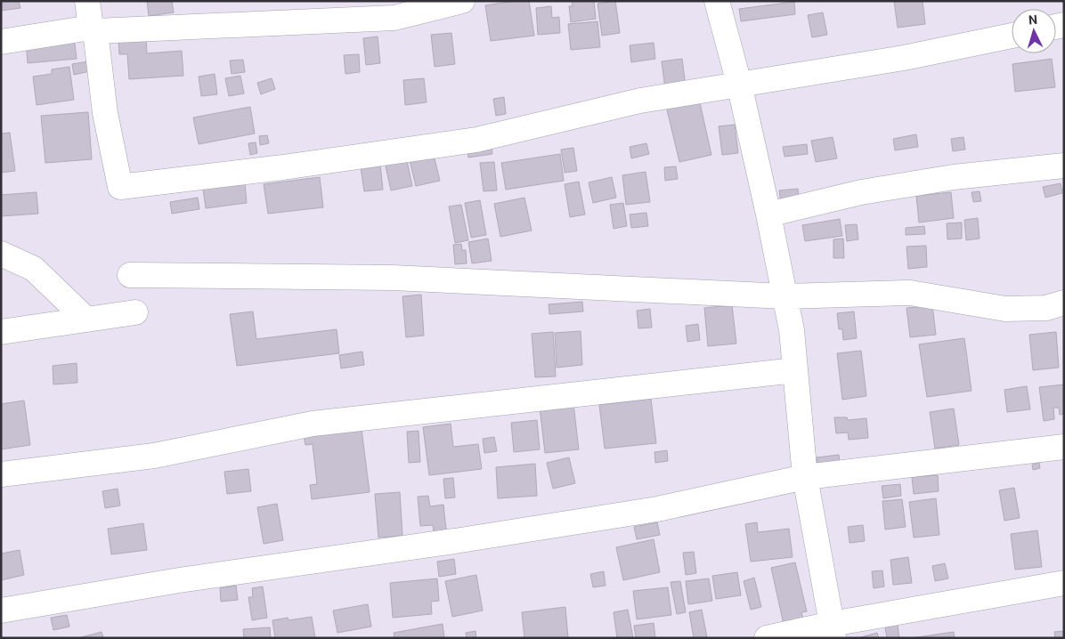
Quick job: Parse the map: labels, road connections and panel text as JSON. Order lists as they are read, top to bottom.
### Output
{
  "north": "top"
}
